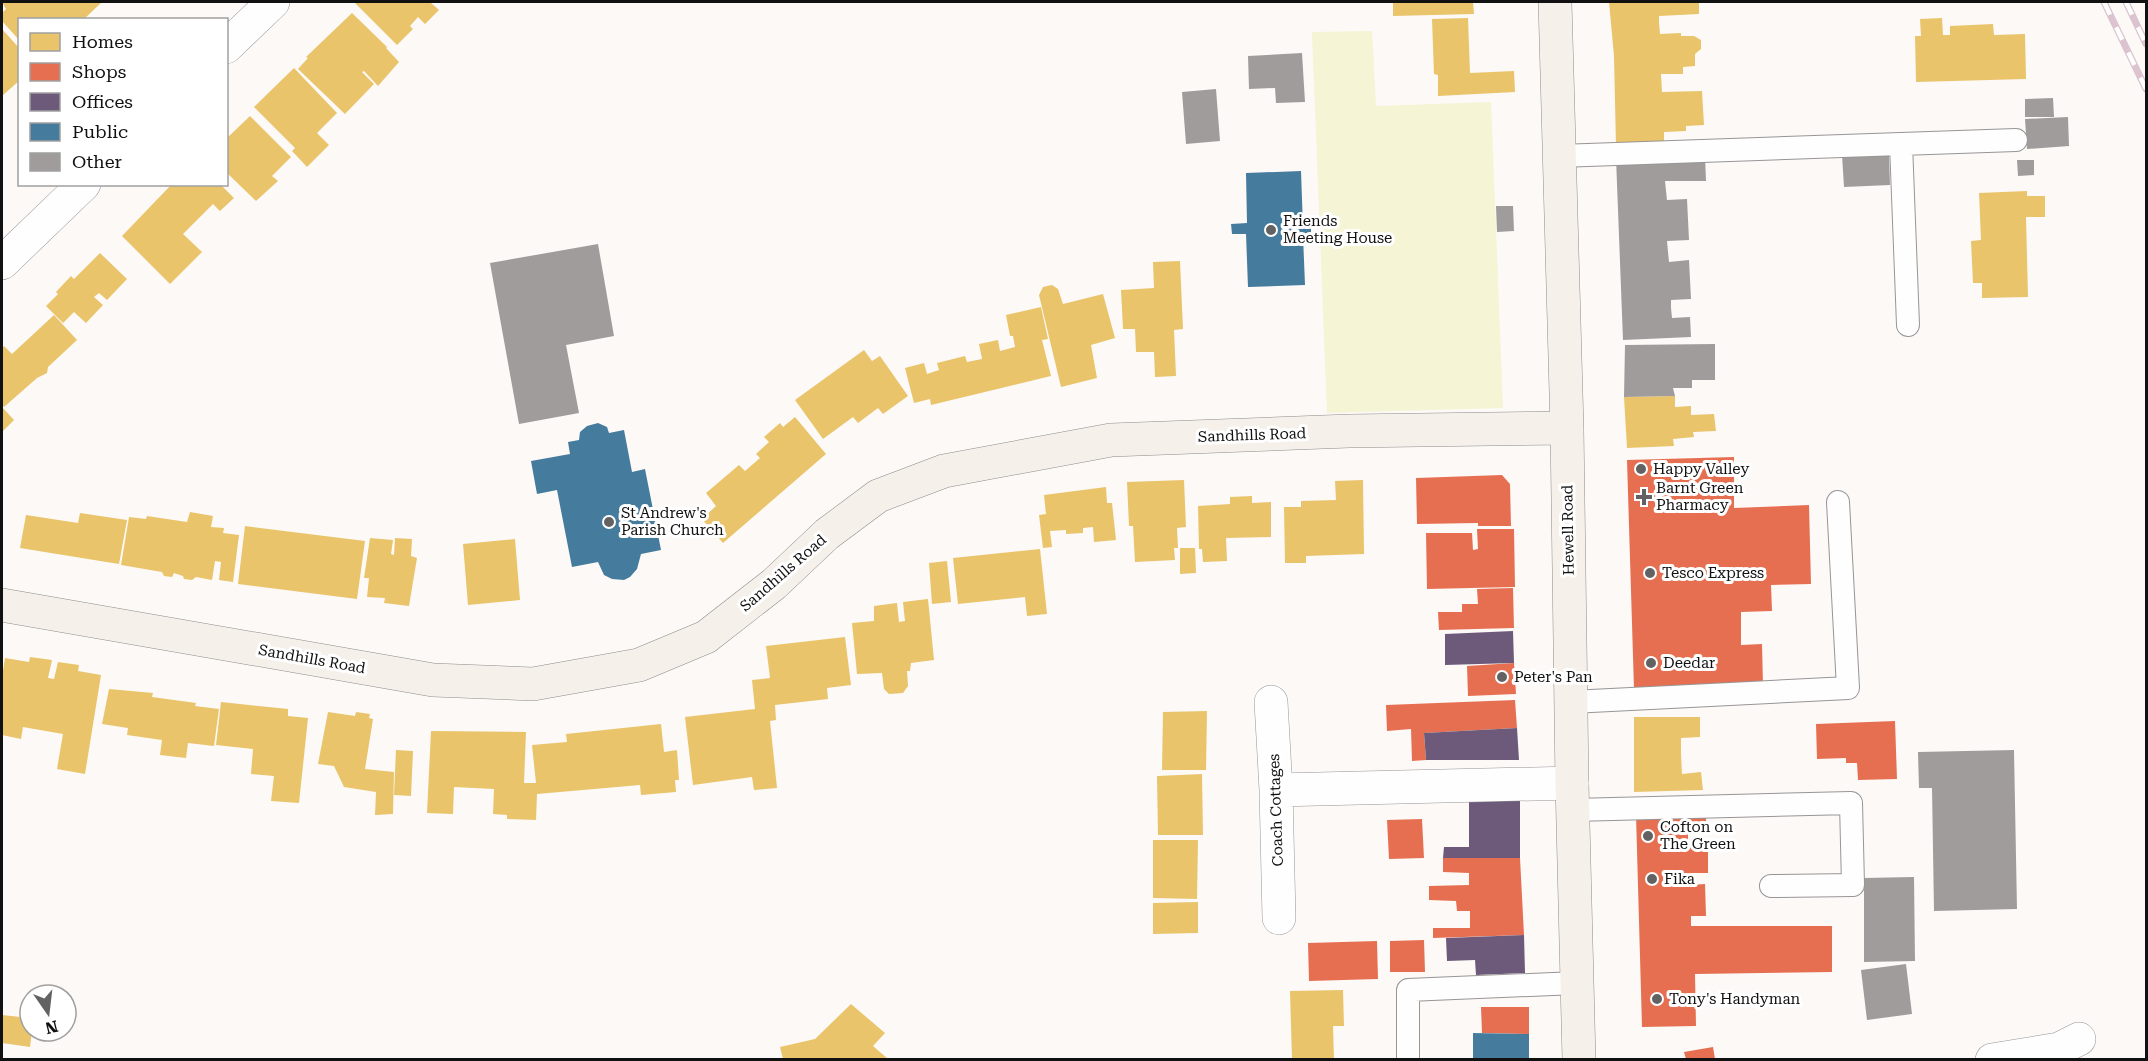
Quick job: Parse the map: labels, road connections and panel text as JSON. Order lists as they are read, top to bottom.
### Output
{
  "streets": {
    "street": ["Sandhills Road", "Hewell Road", "Coach Cottages"]
  },
  "crossings": [
    ["Sandhills Road", "Hewell Road"]
  ],
  "places": {
    "other": [
      "Friends Meeting House",
      "Happy Valley",
      "St Andrew's Parish Church",
      "Tesco Express",
      "Deedar",
      "Peter's Pan",
      "Cofton on The Green",
      "Fika",
      "Tony's Handyman"
    ],
    "health": ["Barnt Green Pharmacy"]
  },
  "legend": [
    "Homes",
    "Shops",
    "Offices",
    "Public",
    "Other"
  ],
  "north": "bottom"
}
